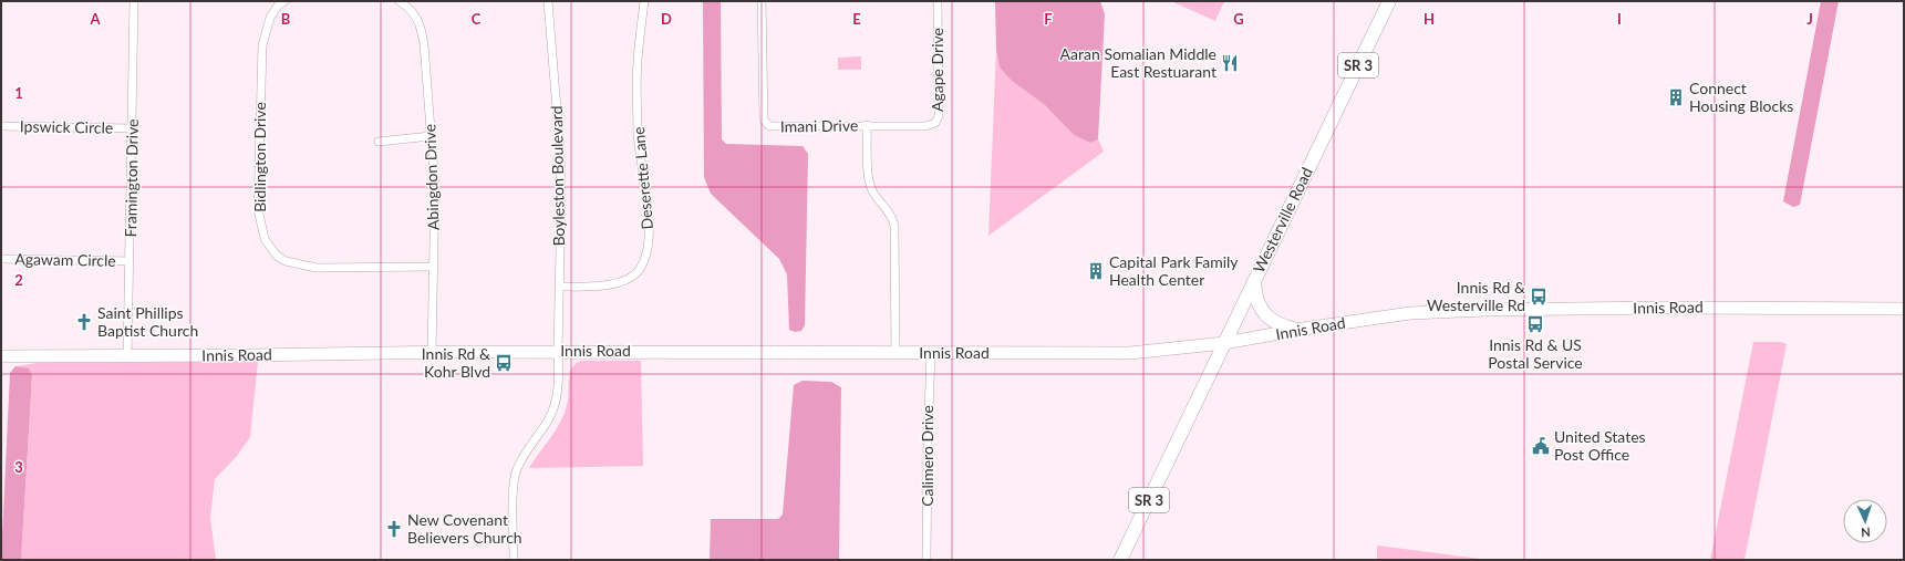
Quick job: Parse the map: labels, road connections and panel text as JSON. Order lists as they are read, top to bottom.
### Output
{
  "streets": {
    "main road": ["SR 3", "Westerville Road", "Innis Road"],
    "street": [
      "Agape Drive",
      "Imani Drive",
      "Ipswick Circle",
      "Bidlington Drive",
      "Boyleston Boulevard",
      "Abingdon Drive",
      "Framington Drive",
      "Deserette Lane",
      "Agawam Circle",
      "Calimero Drive"
    ]
  },
  "crossings": [
    ["Agape Drive", "Imani Drive"],
    ["Imani Drive", "Innis Road"],
    ["Ipswick Circle", "Framington Drive"],
    ["Bidlington Drive", "Abingdon Drive"],
    ["Boyleston Boulevard", "Deserette Lane"],
    ["Boyleston Boulevard", "Innis Road"],
    ["Abingdon Drive", "Innis Road"],
    ["Framington Drive", "Agawam Circle"],
    ["Framington Drive", "Innis Road"],
    ["Westerville Road", "Innis Road"],
    ["Innis Road", "Calimero Drive"]
  ],
  "places": {
    "restaurant": ["Aaran Somalian Middle East Restuarant"],
    "building": ["Connect Housing Blocks", "Capital Park Family Health Center"],
    "bus stop": ["Innis Rd & Westerville Rd", "Innis Rd & US Postal Service", "Innis Rd & Kohr Blvd"],
    "church": ["Saint Phillips Baptist Church", "New Covenant Believers Church"],
    "public building": ["United States Post Office"]
  },
  "north": "bottom",
  "grid": {
    "columns": [
      "A",
      "B",
      "C",
      "D",
      "E",
      "F",
      "G",
      "H",
      "I",
      "J"
    ],
    "rows": ["1", "2", "3"]
  }
}
